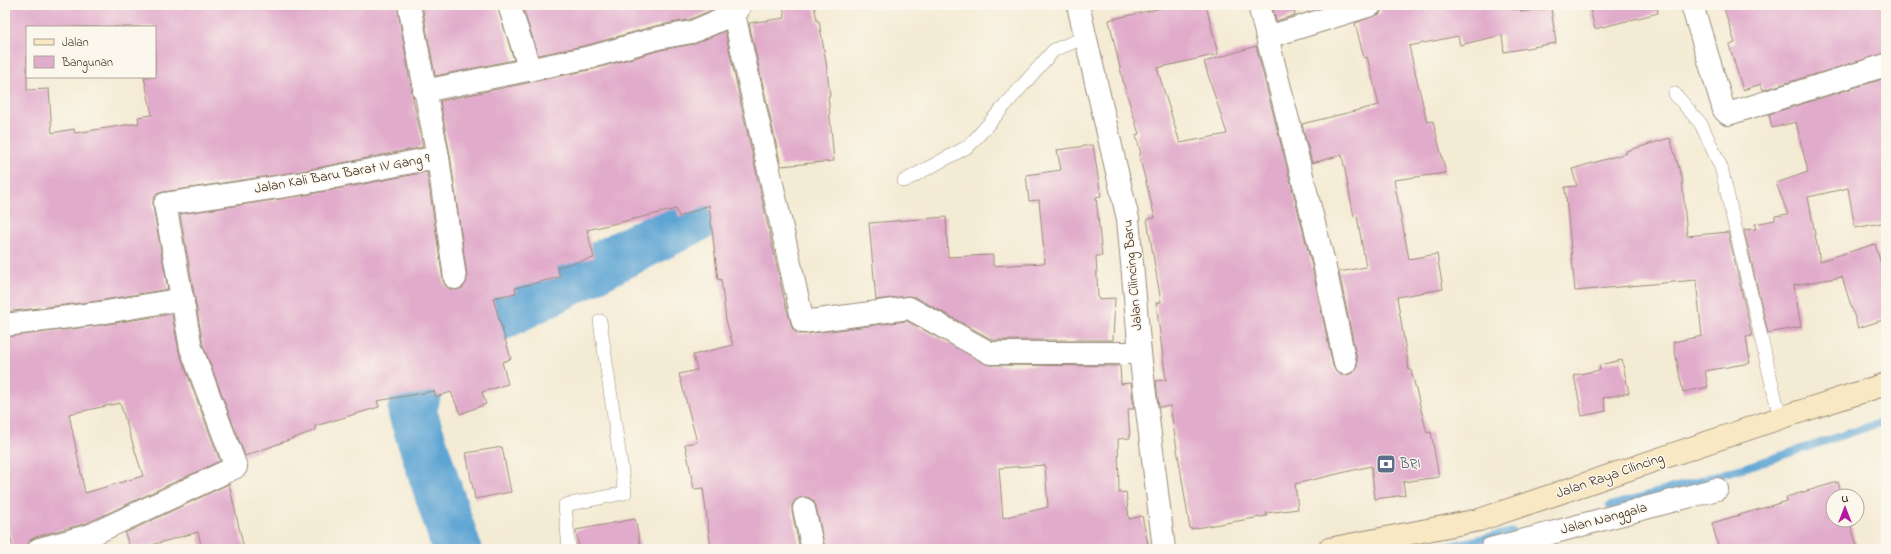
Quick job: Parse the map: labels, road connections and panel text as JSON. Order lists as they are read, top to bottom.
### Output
{
  "streets": {
    "street": [
      "Jalan Kali Baru Barat IV Gang 9",
      "Jalan Cilincing Baru",
      "Jalan Raya Cilincing",
      "Jalan Nanggala"
    ]
  },
  "places": {
    "bank": ["BRI"]
  },
  "legend": ["Jalan", "Bangunan"],
  "north": "top"
}
